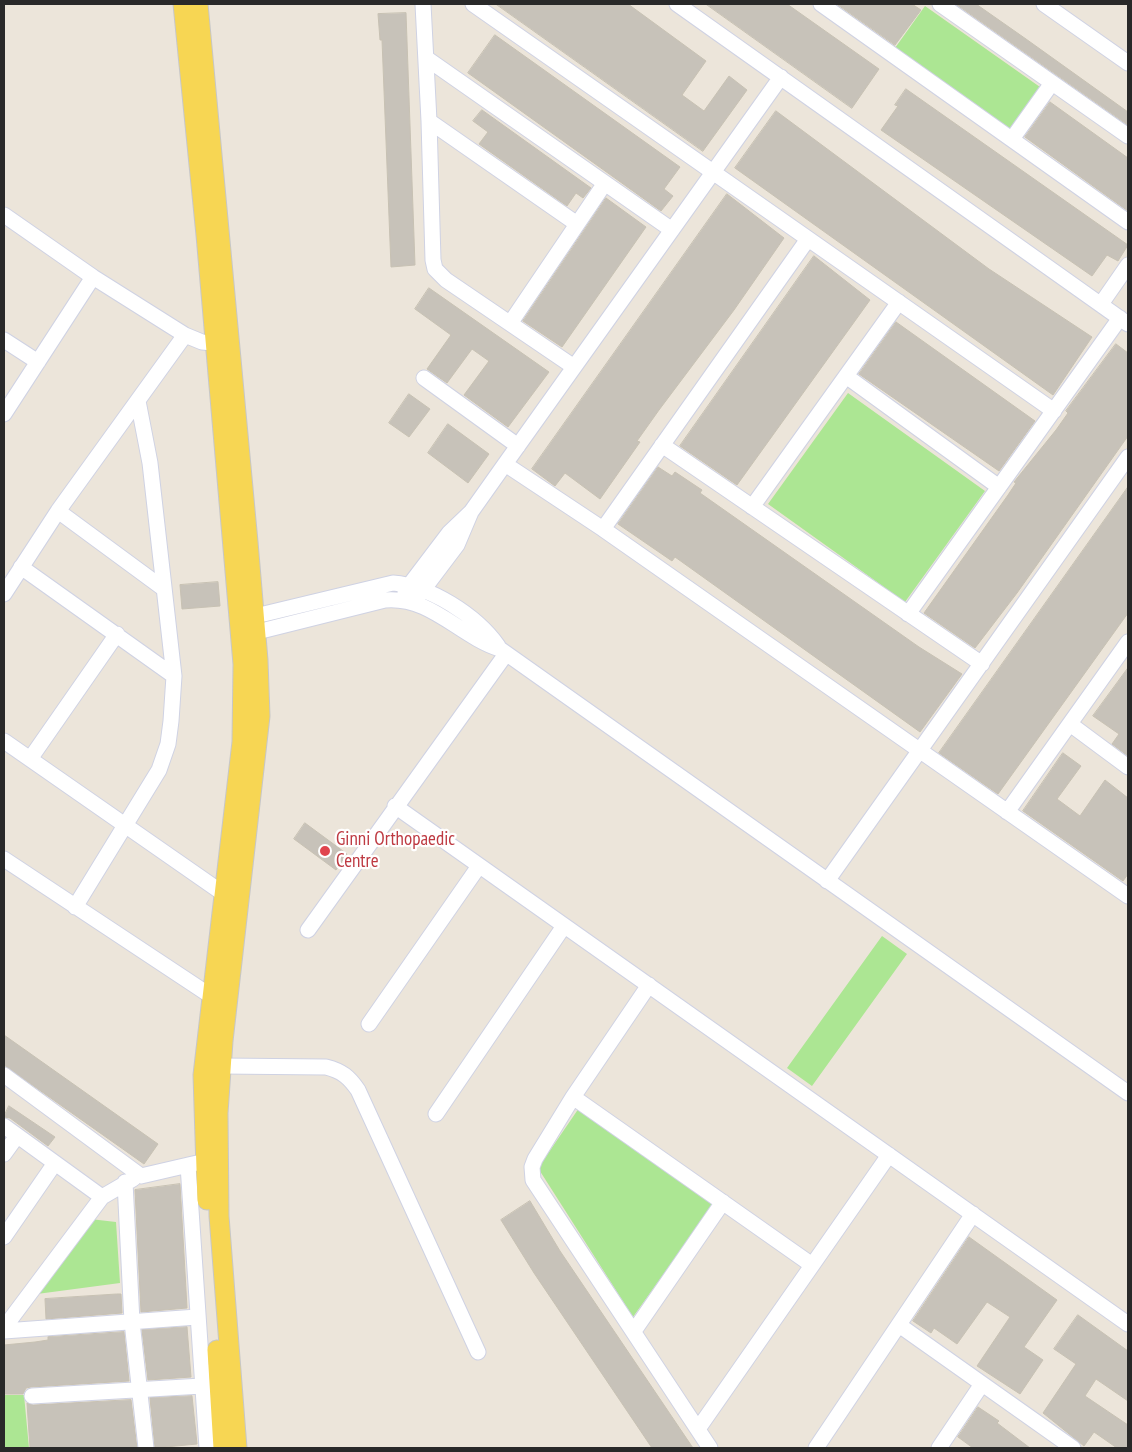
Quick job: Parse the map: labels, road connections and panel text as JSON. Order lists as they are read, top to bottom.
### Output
{
  "places": ["Ginni Orthopaedic Centre"]
}
